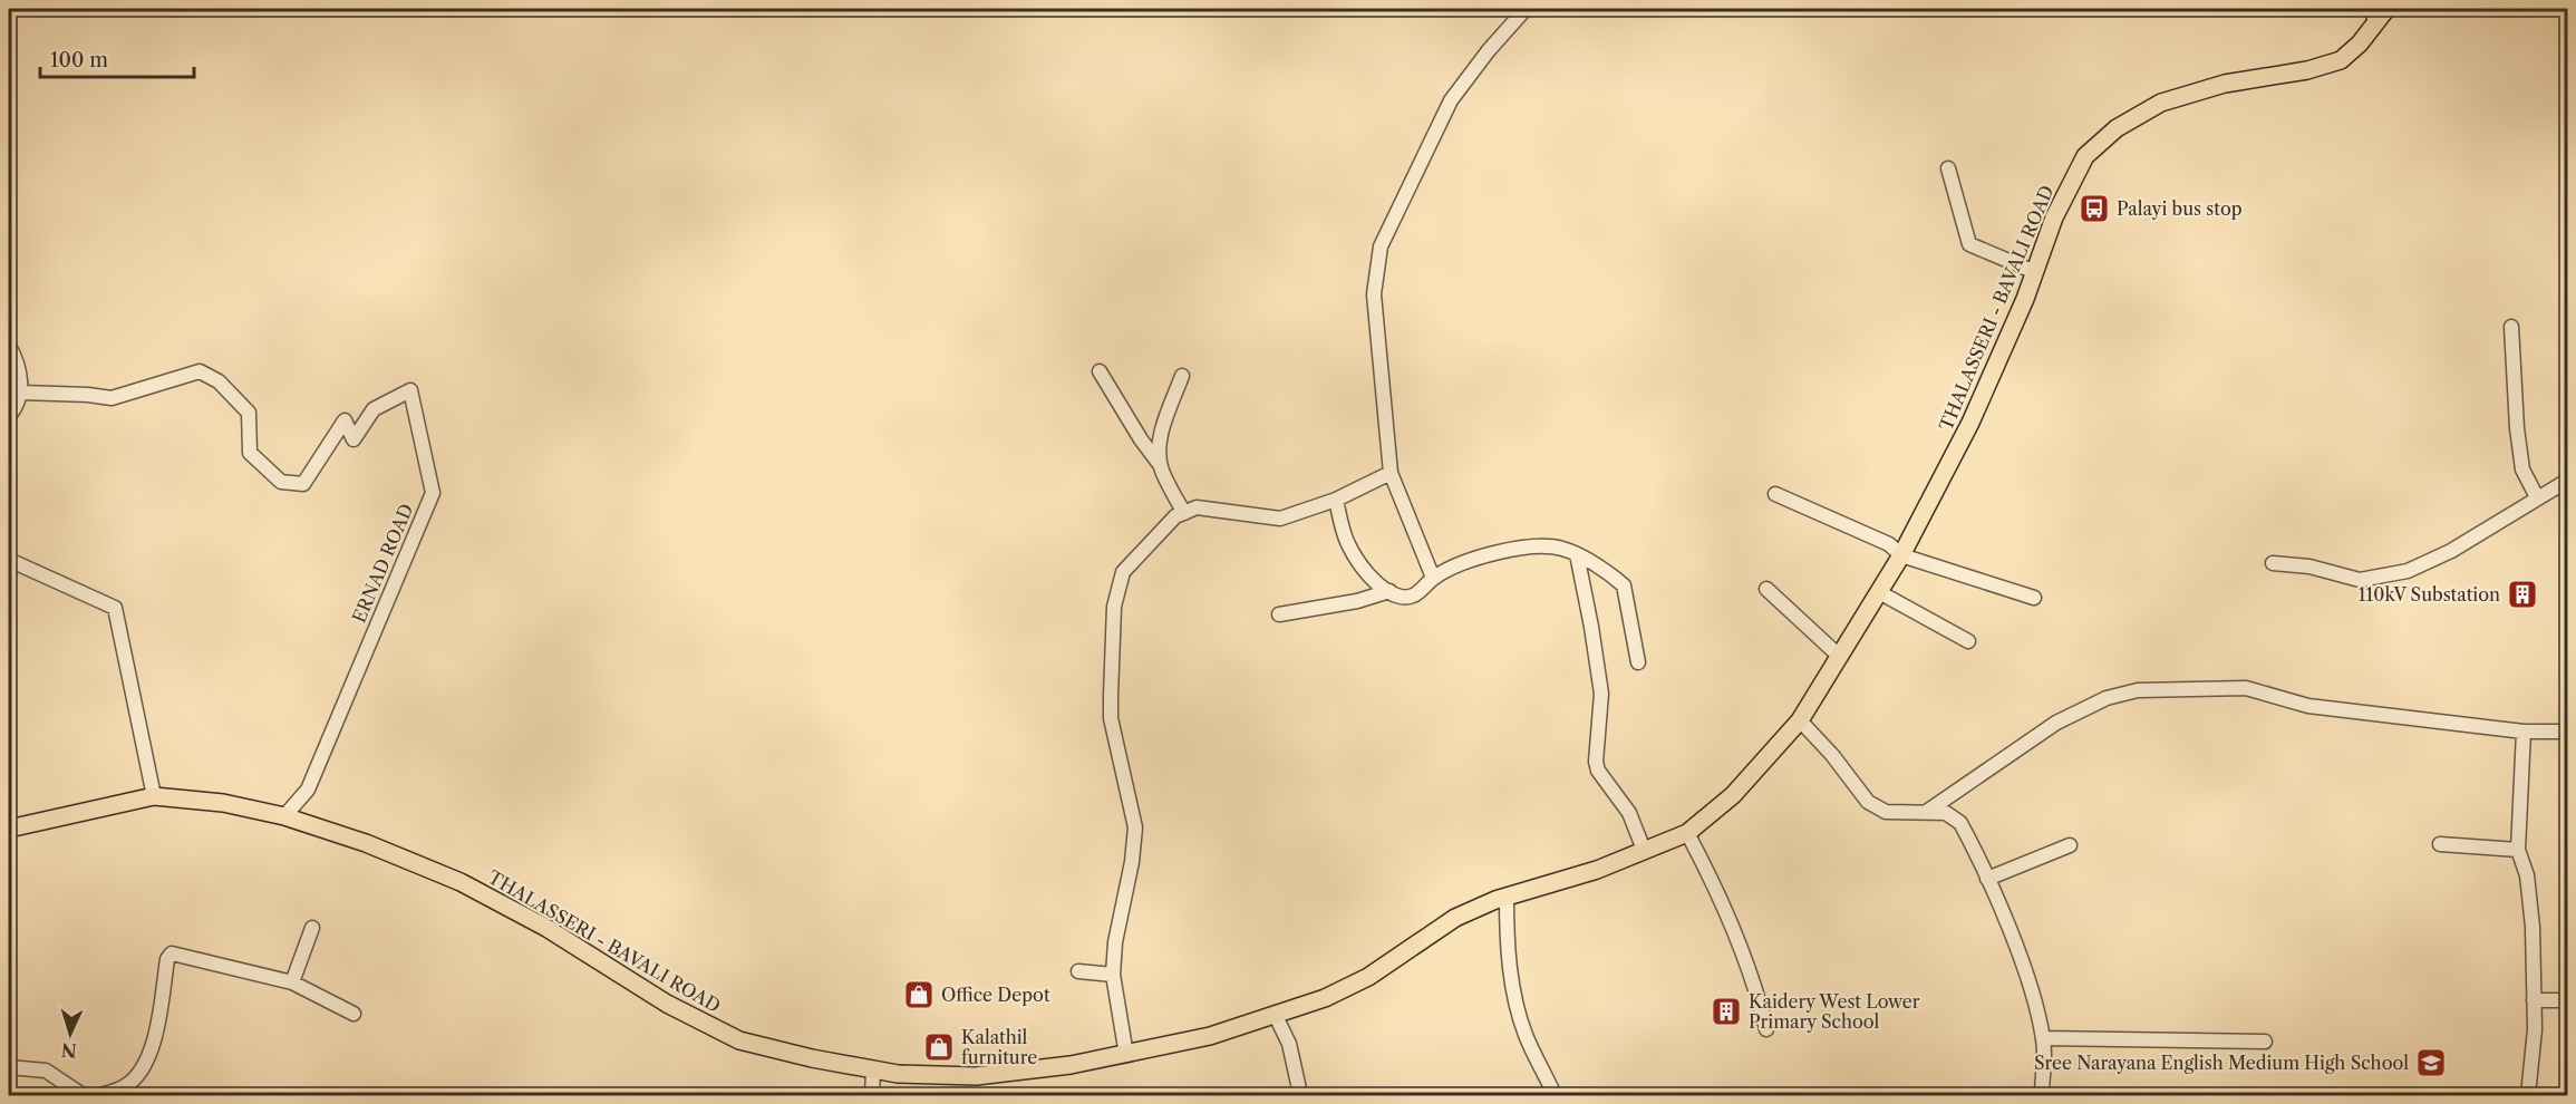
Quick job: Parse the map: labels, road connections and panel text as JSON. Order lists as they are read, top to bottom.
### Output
{
  "streets": {
    "main road": ["THALASSERI - BAVALI ROAD"],
    "street": ["ERNAD ROAD"]
  },
  "crossings": [
    ["THALASSERI - BAVALI ROAD", "ERNAD ROAD"]
  ],
  "places": {
    "bus stop": ["Palayi bus stop"],
    "building": ["110kV Substation", "Kaidery West Lower Primary School"],
    "shop": ["Office Depot", "Kalathil furniture"],
    "school or university": ["Sree Narayana English Medium High School"]
  },
  "scale_bar": "100 m",
  "north": "bottom"
}
